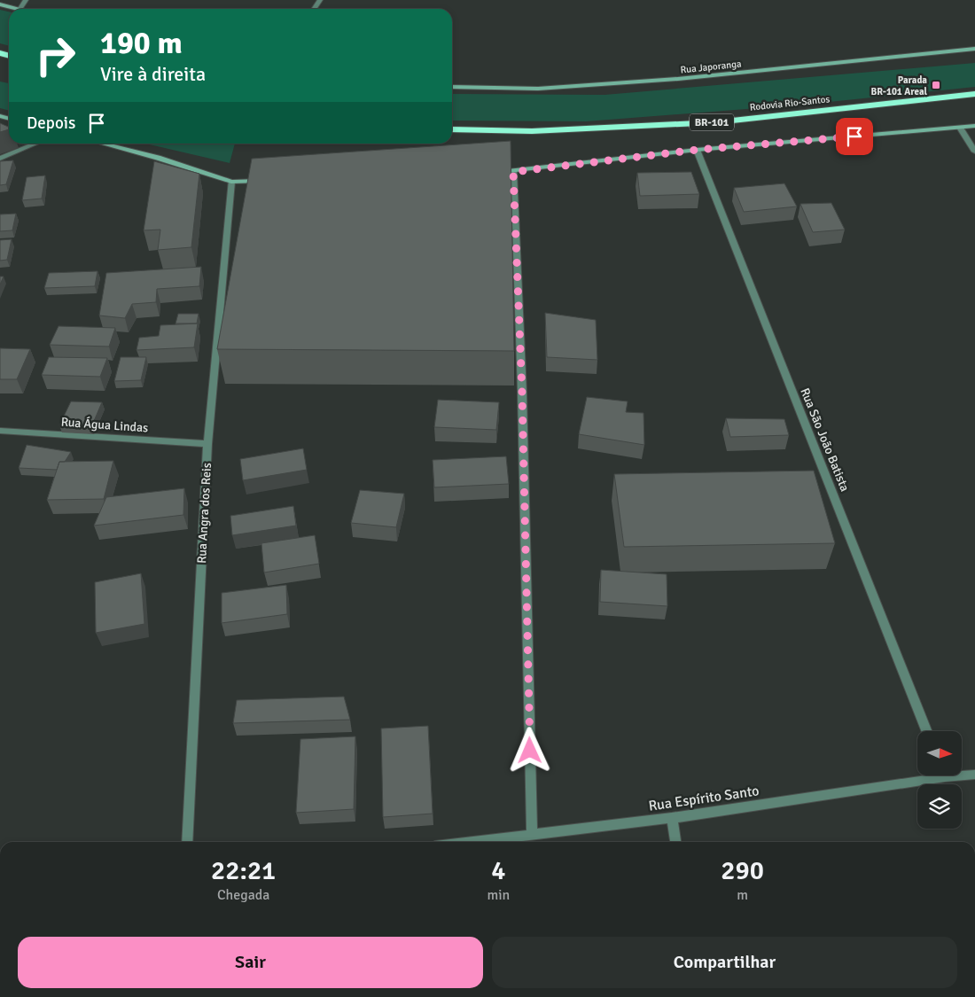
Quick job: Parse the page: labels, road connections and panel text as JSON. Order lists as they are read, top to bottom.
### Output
{
  "streets": {
    "highway": ["Rodovia Rio-Santos", "BR-101"],
    "main road": ["Rua Japoranga"],
    "street": [
      "Rua Água Lindas",
      "Rua São João Batista",
      "Rua Angra dos Reis",
      "Rua Espírito Santo"
    ]
  },
  "crossings": [
    ["Rua Água Lindas", "Rua Angra dos Reis"]
  ],
  "places": {
    "transit": ["Parada BR-101 Areal"]
  },
  "north": "right",
  "page": {
    "turn": ["190 m", "Vire à direita"],
    "then": "Depois",
    "eta": [
      "22:21",
      "Chegada",
      "4",
      "min",
      "290",
      "m"
    ],
    "buttons": ["Sair", "Compartilhar"]
  }
}
